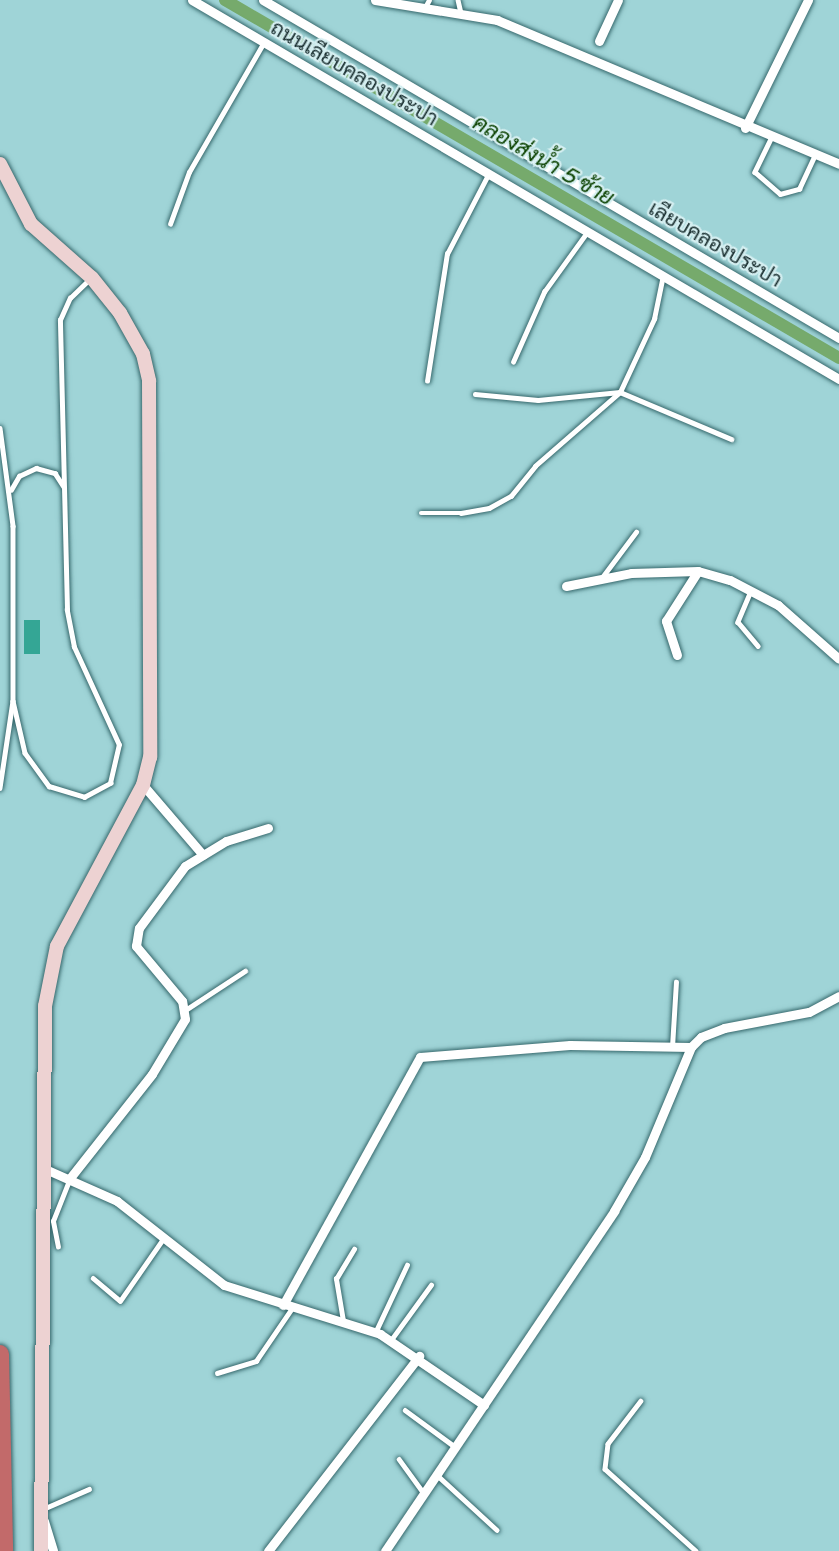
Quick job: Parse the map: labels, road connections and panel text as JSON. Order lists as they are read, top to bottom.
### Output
{
  "streets": {
    "street": ["ถนนเลียบคลองประปา", "เลียบคลองประปา"]
  },
  "water": ["คลองส่งน้ำ 5 ซ้าย"]
}
